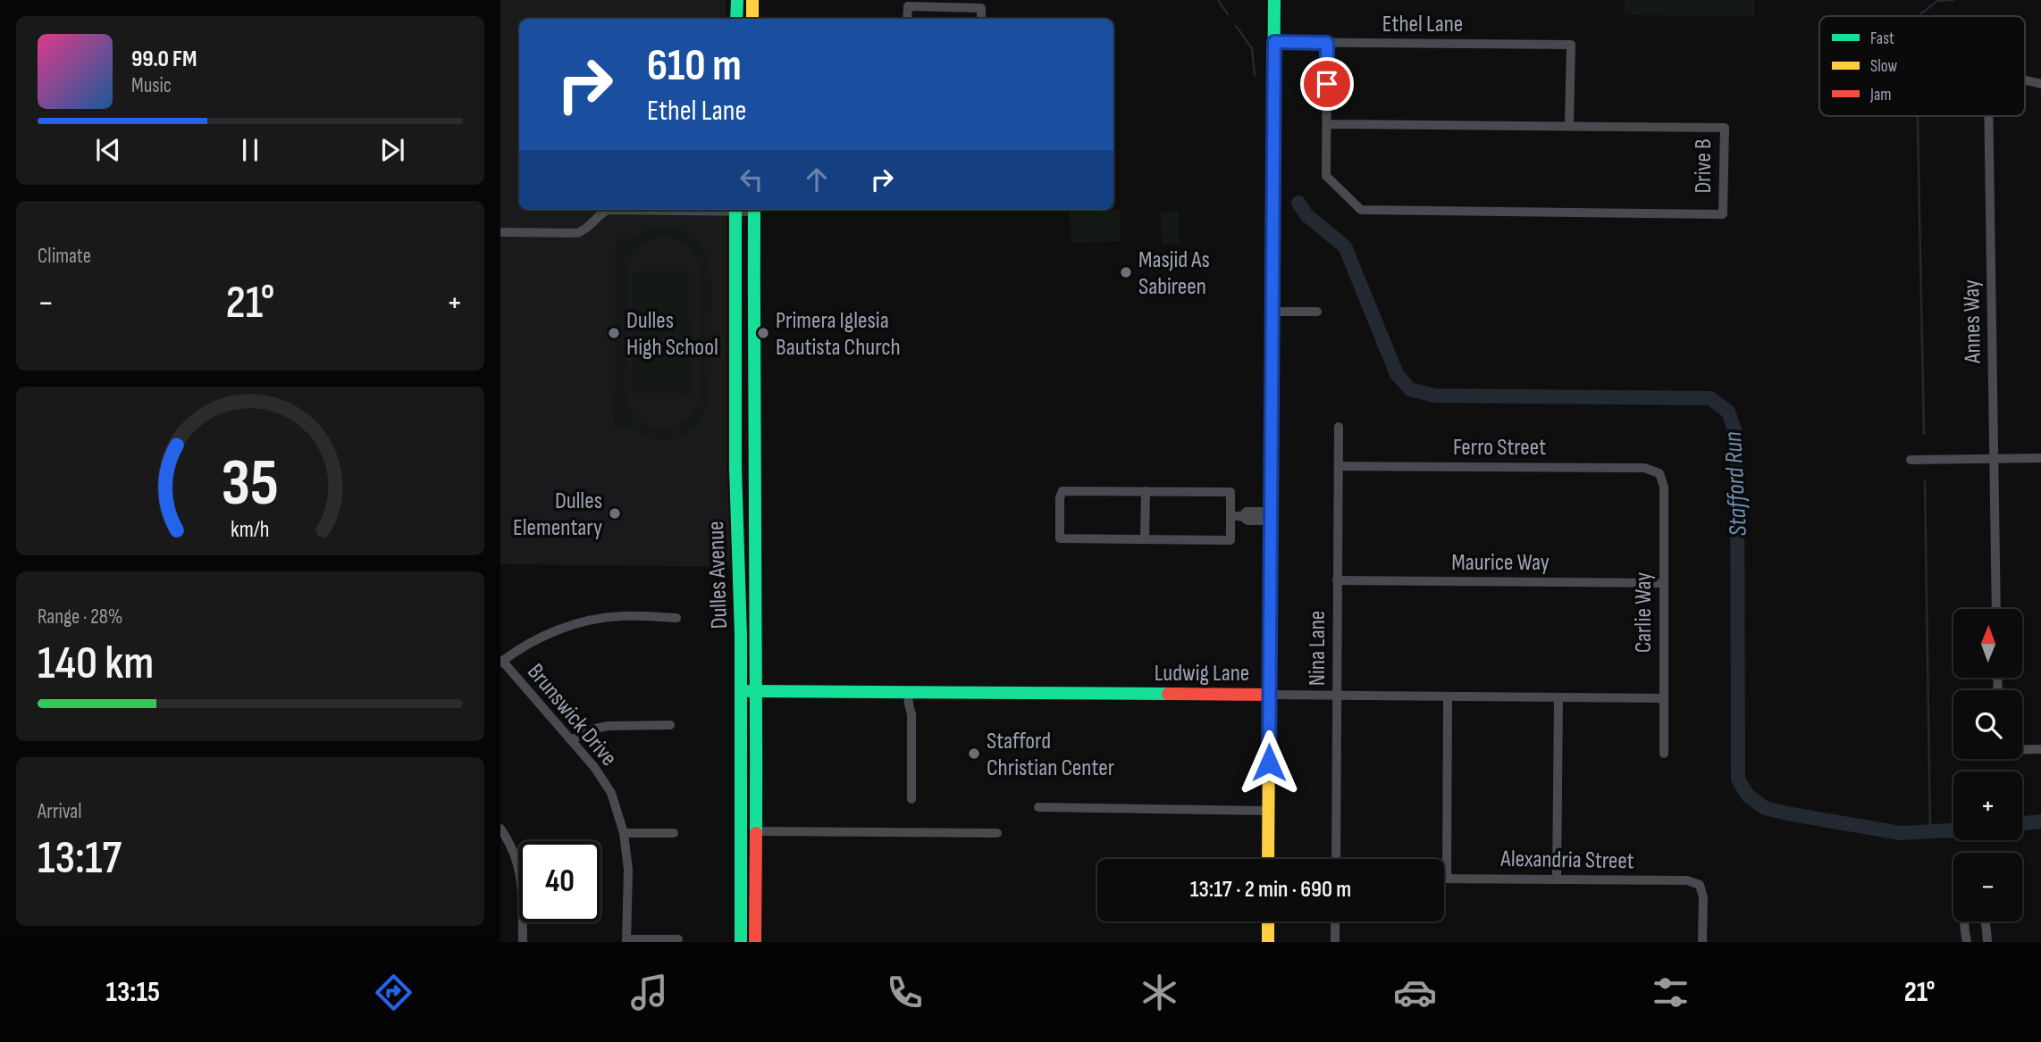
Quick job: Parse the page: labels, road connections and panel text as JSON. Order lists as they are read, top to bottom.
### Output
{
  "streets": {
    "main road": ["Dulles Avenue", "Ludwig Lane"],
    "street": [
      "Ethel Lane",
      "Drive B",
      "Annes Way",
      "Ferro Street",
      "Maurice Way",
      "Carlie Way",
      "Nina Lane",
      "Brunswick Drive",
      "Alexandria Street"
    ]
  },
  "crossings": [
    ["Ethel Lane", "Drive B"],
    ["Ferro Street", "Carlie Way"],
    ["Ferro Street", "Nina Lane"],
    ["Maurice Way", "Carlie Way"],
    ["Maurice Way", "Nina Lane"],
    ["Dulles Avenue", "Ludwig Lane"],
    ["Carlie Way", "Ludwig Lane"],
    ["Nina Lane", "Ludwig Lane"]
  ],
  "water": ["Stafford Run"],
  "places": [
    "Masjid As Sabireen",
    "Dulles High School",
    "Primera Iglesia Bautista Church",
    "Dulles Elementary",
    "Stafford Christian Center"
  ],
  "legend": ["Fast", "Slow", "Jam"],
  "north": "top",
  "page": {
    "turn": ["610 m", "Ethel Lane"],
    "song": ["99.0 FM", "Music"],
    "tile": [
      "Climate",
      ["Range · 28%", "140 km"],
      ["Arrival", "13:17"]
    ],
    "heat": ["−", "21°", "+"],
    "map_buttons": ["+", "−"],
    "limit": "40",
    "trip": "13:17 · 2 min · 690 m",
    "tabs": ["13:15", "21°"],
    "gauge": ["35", "km/h"]
  }
}
